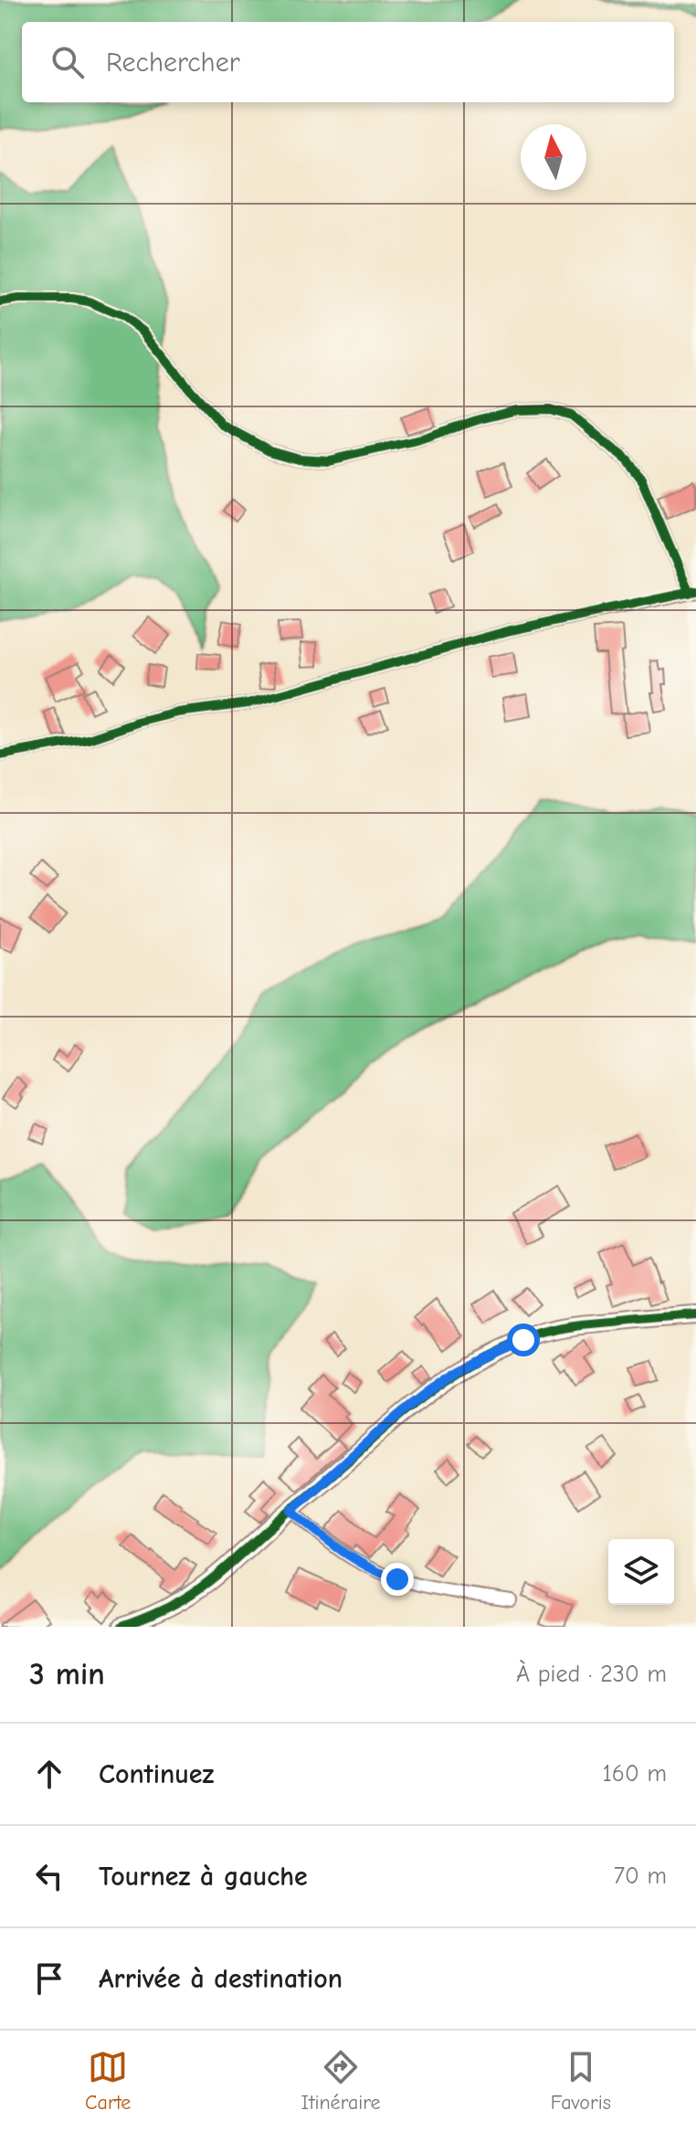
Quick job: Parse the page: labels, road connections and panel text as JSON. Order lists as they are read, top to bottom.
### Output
{
  "north": "top",
  "page": {
    "search": "Rechercher",
    "heading": ["3 min", "À pied · 230 m"],
    "list": [
      ["Continuez", "160 m"],
      ["Tournez à gauche", "70 m"],
      "Arrivée à destination"
    ],
    "nav": ["Carte", "Itinéraire", "Favoris"]
  }
}
